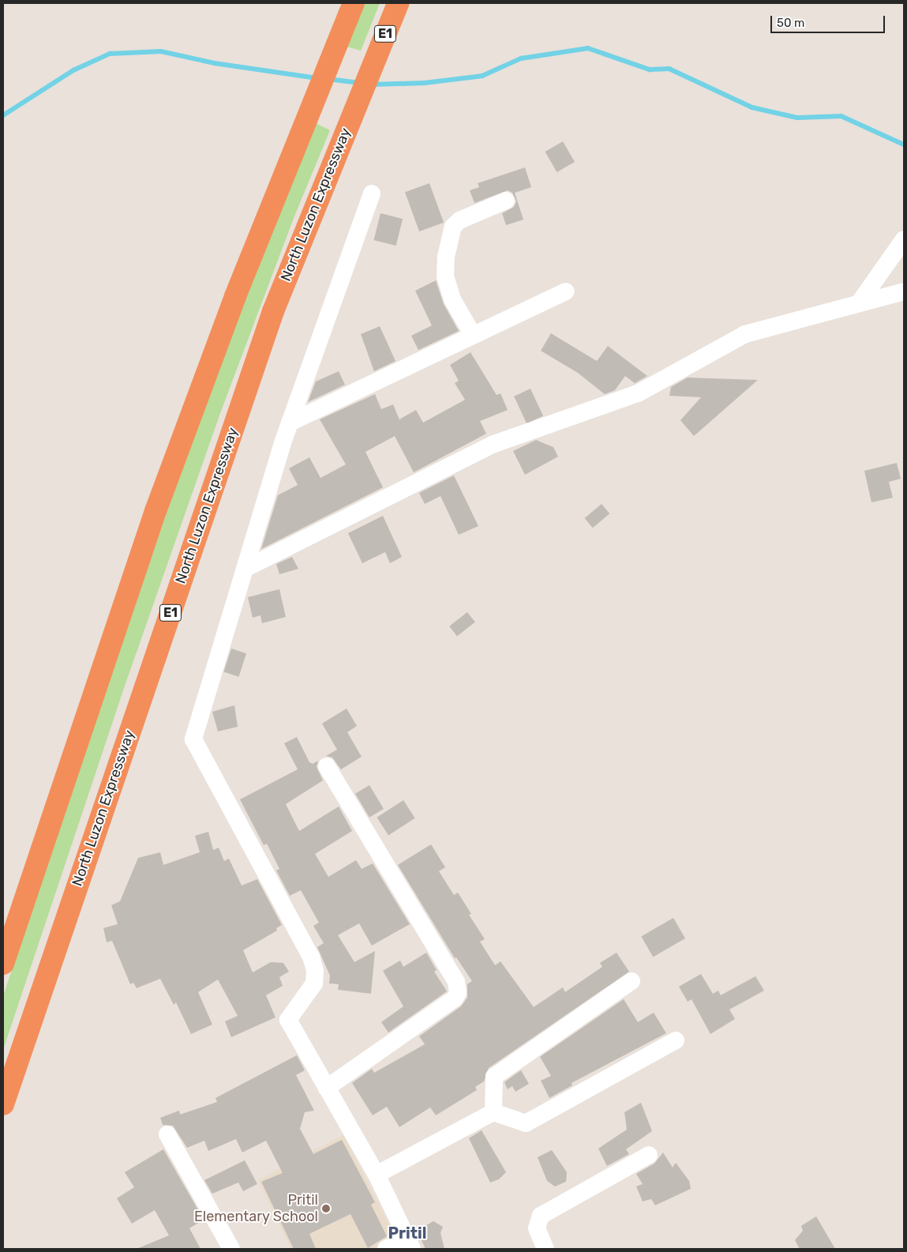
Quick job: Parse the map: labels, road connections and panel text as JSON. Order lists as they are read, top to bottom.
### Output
{
  "streets": {
    "highway": ["E1", "North Luzon Expressway"]
  },
  "districts": ["Pritil"],
  "places": ["Pritil Elementary School"],
  "scale_bar": "50 m"
}
